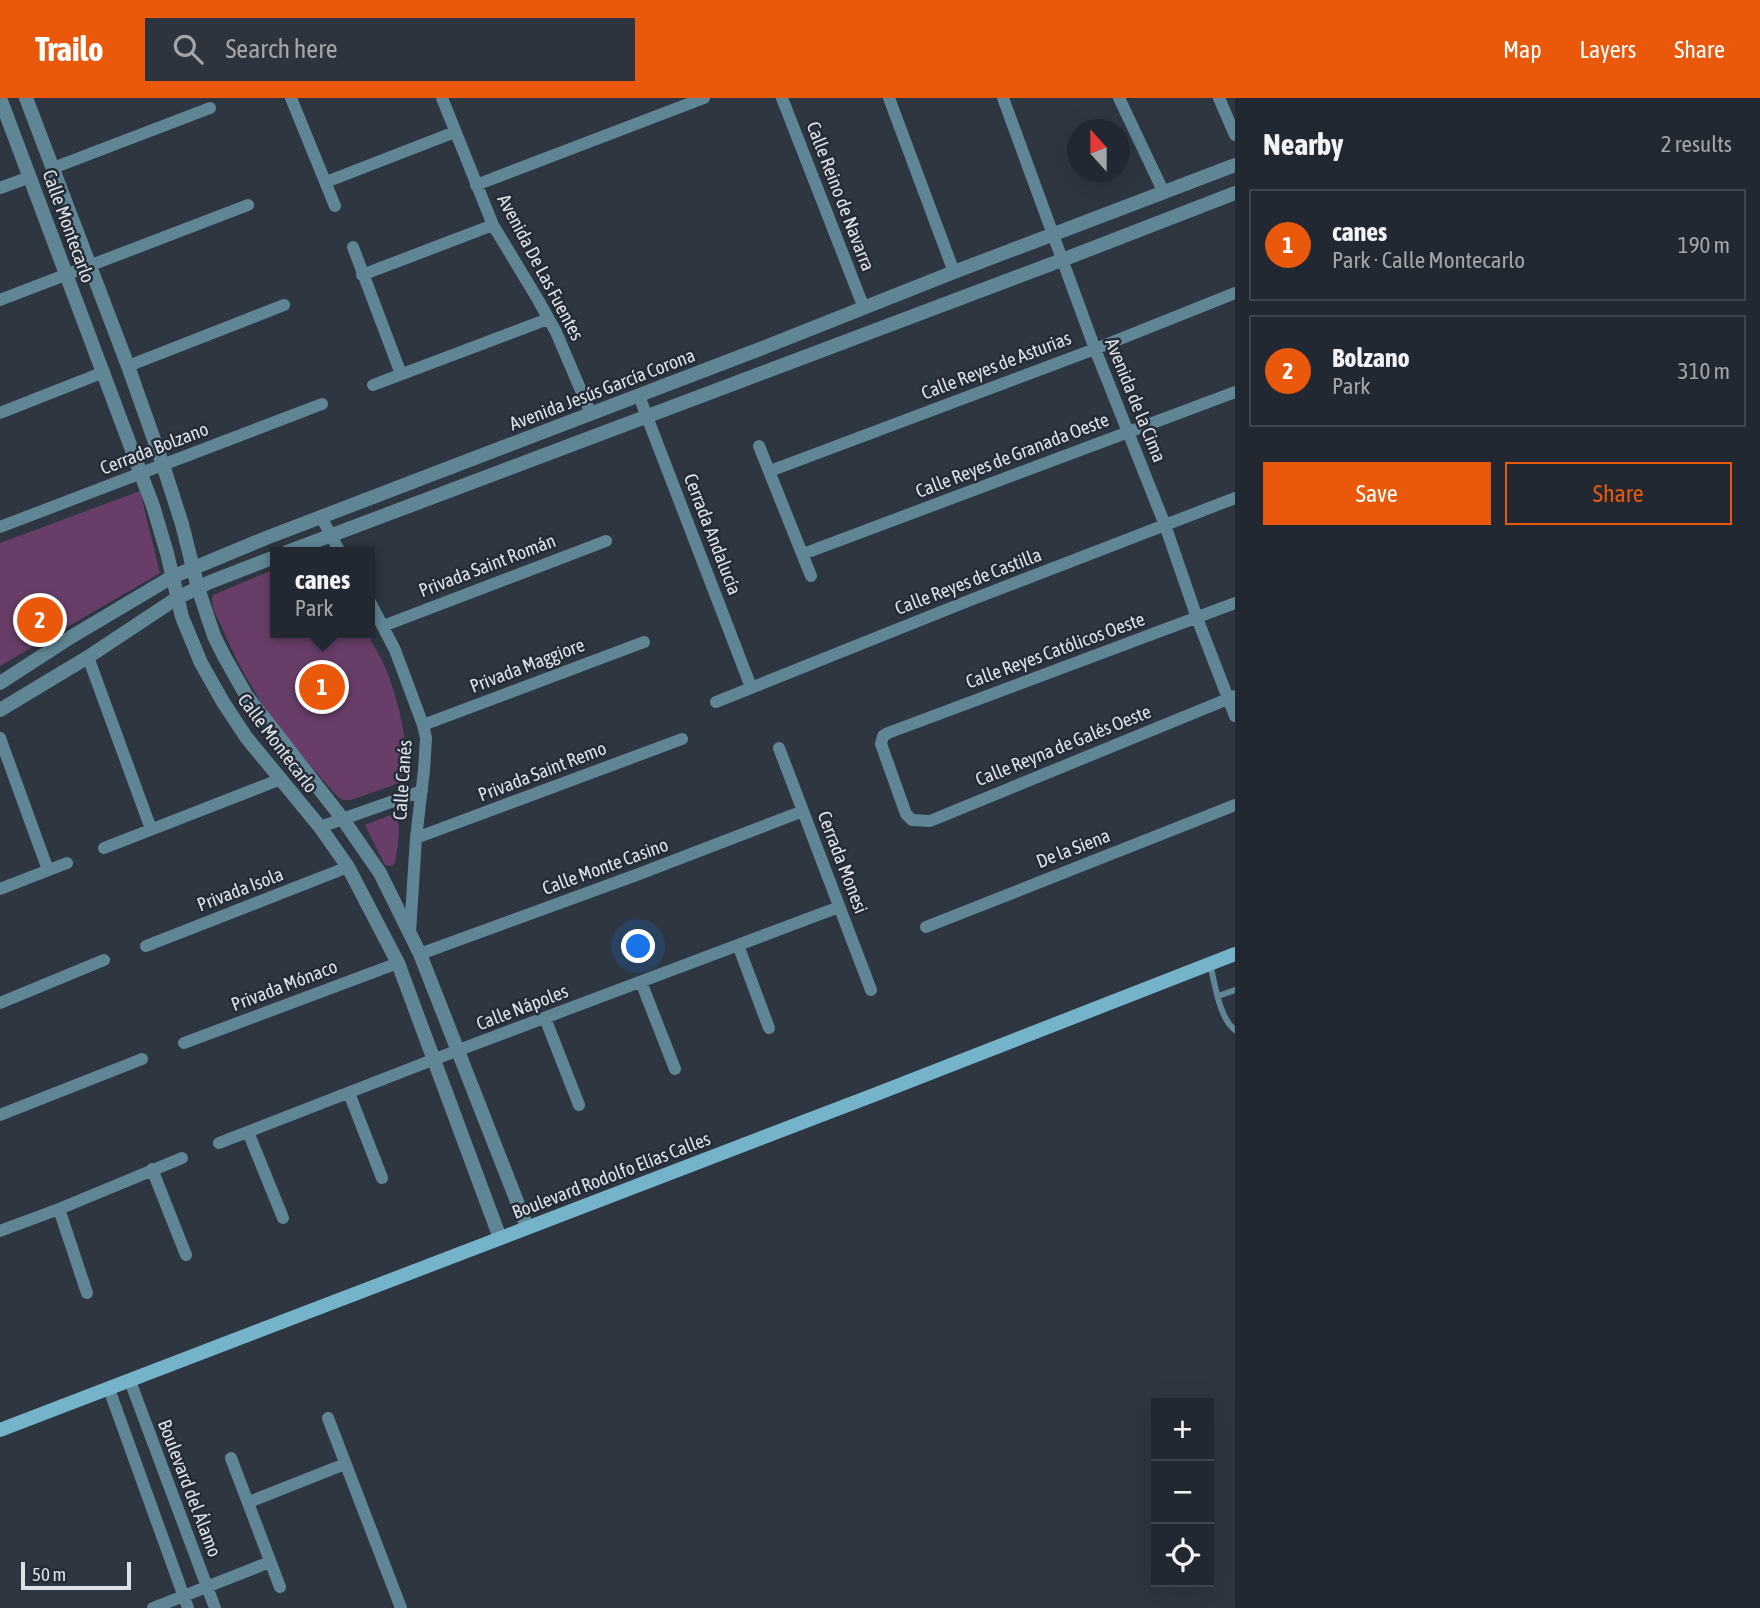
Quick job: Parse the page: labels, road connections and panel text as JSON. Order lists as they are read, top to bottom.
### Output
{
  "streets": {
    "main road": ["Boulevard Rodolfo Elías Calles"],
    "street": [
      "Calle Reino de Navarra",
      "Calle Montecarlo",
      "Avenida De Las Fuentes",
      "Calle Reyes de Asturias",
      "Avenida Jesús García Corona",
      "Avenida de la Cima",
      "Cerrada Bolzano",
      "Calle Reyes de Granada Oeste",
      "Cerrada Andalucía",
      "Privada Saint Román",
      "Calle Reyes de Castilla",
      "Calle Reyes Católicos Oeste",
      "Privada Maggiore",
      "Calle Reyna de Galés Oeste",
      "Privada Saint Remo",
      "Calle Canés",
      "De la Siena",
      "Cerrada Monesi",
      "Calle Monte Casino",
      "Privada Isola",
      "Privada Mónaco",
      "Calle Nápoles",
      "Boulevard del Álamo"
    ]
  },
  "crossings": [
    ["Calle Reino de Navarra", "Avenida Jesús García Corona"],
    ["Calle Montecarlo", "Avenida Jesús García Corona"],
    ["Calle Montecarlo", "Cerrada Bolzano"],
    ["Calle Montecarlo", "Calle Canés"],
    ["Calle Montecarlo", "Calle Monte Casino"],
    ["Calle Montecarlo", "Privada Isola"],
    ["Calle Montecarlo", "Privada Mónaco"],
    ["Calle Montecarlo", "Calle Nápoles"],
    ["Calle Montecarlo", "Boulevard Rodolfo Elías Calles"],
    ["Avenida De Las Fuentes", "Avenida Jesús García Corona"],
    ["Calle Reyes de Asturias", "Avenida de la Cima"],
    ["Avenida Jesús García Corona", "Avenida de la Cima"],
    ["Avenida Jesús García Corona", "Cerrada Andalucía"],
    ["Avenida de la Cima", "Calle Reyes de Granada Oeste"],
    ["Avenida de la Cima", "Calle Reyes de Castilla"],
    ["Avenida de la Cima", "Calle Reyes Católicos Oeste"],
    ["Avenida de la Cima", "Calle Reyna de Galés Oeste"],
    ["Cerrada Andalucía", "Calle Reyes de Castilla"],
    ["Privada Saint Román", "Calle Canés"],
    ["Calle Reyes Católicos Oeste", "Calle Reyna de Galés Oeste"],
    ["Privada Maggiore", "Calle Canés"],
    ["Privada Saint Remo", "Calle Canés"],
    ["Cerrada Monesi", "Calle Monte Casino"],
    ["Cerrada Monesi", "Calle Nápoles"],
    ["Boulevard Rodolfo Elías Calles", "Boulevard del Álamo"]
  ],
  "scale_bar": "50 m",
  "north": "top",
  "page": {
    "header": "Trailo",
    "search": "Search here",
    "nav": ["Map", "Layers", "Share"],
    "heading": ["Nearby", "2 results"],
    "list": [
      {
        "mark": "1",
        "name": "canes",
        "note": "Park · Calle Montecarlo",
        "value": "190 m"
      },
      {
        "mark": "2",
        "name": "Bolzano",
        "note": "Park",
        "value": "310 m"
      }
    ],
    "buttons": ["Save", "Share"],
    "popup": ["canes", "Park"],
    "pins": ["2", "1"],
    "map_buttons": ["+", "−"],
    "scale": "50 m"
  }
}
